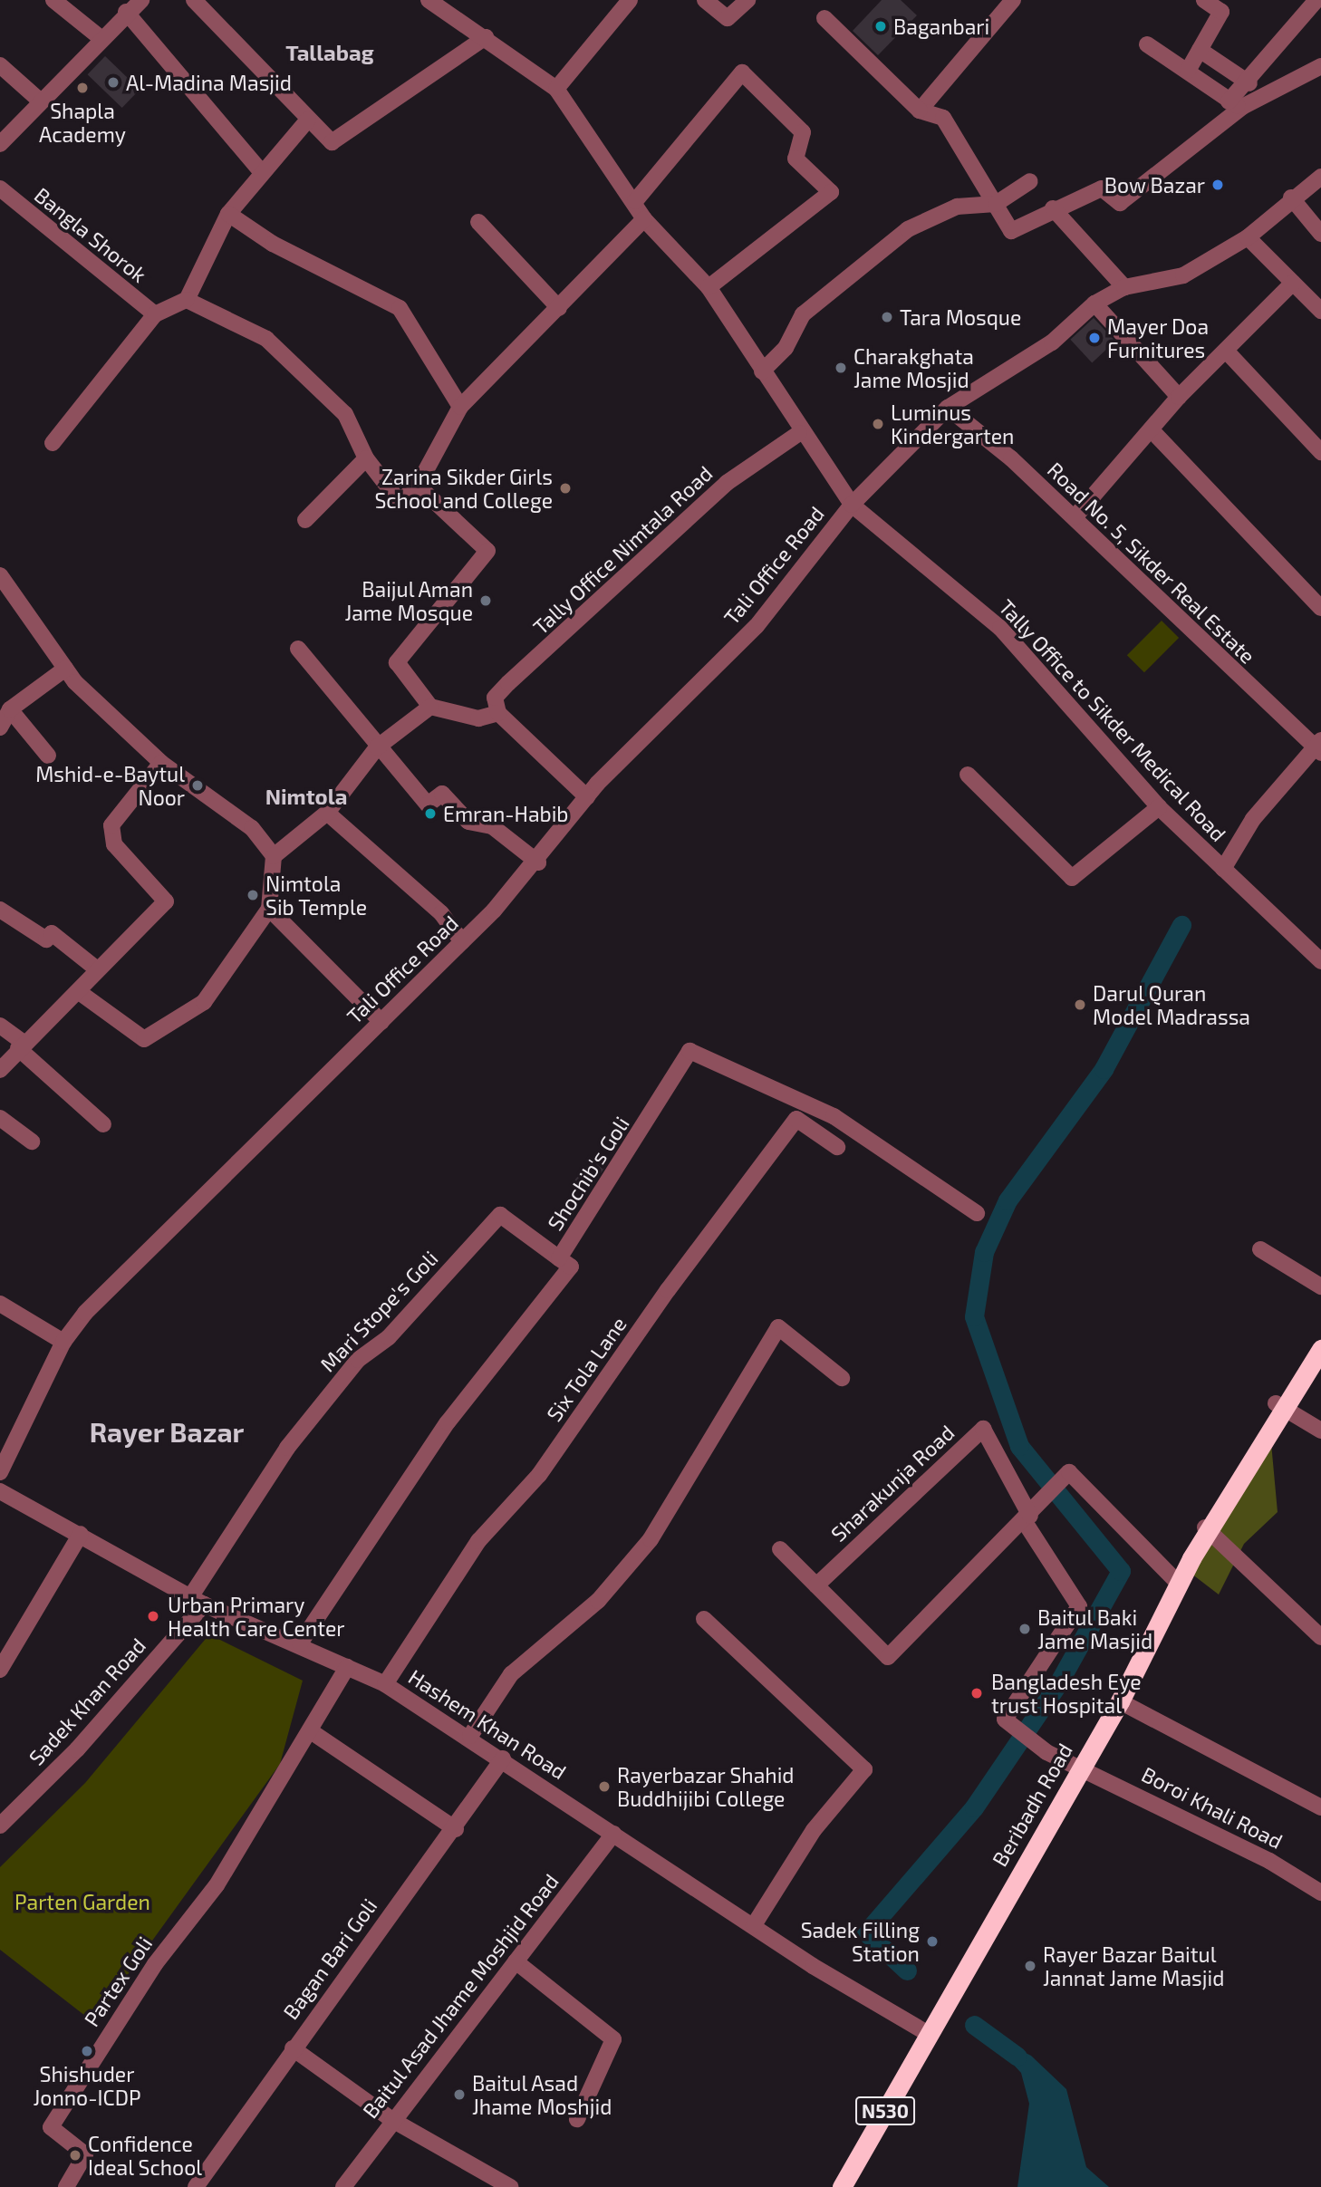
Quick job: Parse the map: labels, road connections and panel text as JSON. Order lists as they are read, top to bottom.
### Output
{
  "streets": {
    "highway": ["Beribadh Road", "N530"],
    "street": [
      "Bangla Shorok",
      "Tally Office Nimtala Road",
      "Road No. 5, Sikder Real Estate",
      "Tali Office Road",
      "Tally Office to Sikder Medical Road",
      "Shochib's Goli",
      "Mari Stope's Goli",
      "Six Tola Lane",
      "Sharakunja Road",
      "Sadek Khan Road",
      "Hashem Khan Road",
      "Boroi Khali Road",
      "Bagan Bari Goli",
      "Partex Goli",
      "Baitul Asad Jhame Moshjid Road"
    ]
  },
  "crossings": [
    ["Tally Office Nimtala Road", "Tally Office to Sikder Medical Road"],
    ["Road No. 5, Sikder Real Estate", "Tali Office Road"],
    ["Tali Office Road", "Tally Office to Sikder Medical Road"],
    ["Shochib's Goli", "Mari Stope's Goli"],
    ["Shochib's Goli", "Hashem Khan Road"],
    ["Mari Stope's Goli", "Sadek Khan Road"],
    ["Mari Stope's Goli", "Hashem Khan Road"],
    ["Six Tola Lane", "Hashem Khan Road"],
    ["Sharakunja Road", "Boroi Khali Road"],
    ["Sadek Khan Road", "Hashem Khan Road"],
    ["Hashem Khan Road", "Beribadh Road"],
    ["Hashem Khan Road", "Bagan Bari Goli"],
    ["Hashem Khan Road", "Partex Goli"],
    ["Hashem Khan Road", "Baitul Asad Jhame Moshjid Road"],
    ["Beribadh Road", "Boroi Khali Road"]
  ],
  "districts": ["Tallabag", "Nimtola", "Rayer Bazar"],
  "parks": ["Parten Garden"],
  "places": [
    "Baganbari",
    "Al-Madina Masjid",
    "Shapla Academy",
    "Bow Bazar",
    "Tara Mosque",
    "Mayer Doa Furnitures",
    "Charakghata Jame Mosjid",
    "Luminus Kindergarten",
    "Zarina Sikder Girls School and College",
    "Baijul Aman Jame Mosque",
    "Mshid-e-Baytul Noor",
    "Emran-Habib",
    "Nimtola Sib Temple",
    "Darul Quran Model Madrassa",
    "Urban Primary Health Care Center",
    "Baitul Baki Jame Masjid",
    "Bangladesh Eye trust Hospital",
    "Rayerbazar Shahid Buddhijibi College",
    "Sadek Filling Station",
    "Rayer Bazar Baitul Jannat Jame Masjid",
    "Shishuder Jonno-ICDP",
    "Baitul Asad Jhame Moshjid",
    "Confidence Ideal School"
  ]
}
